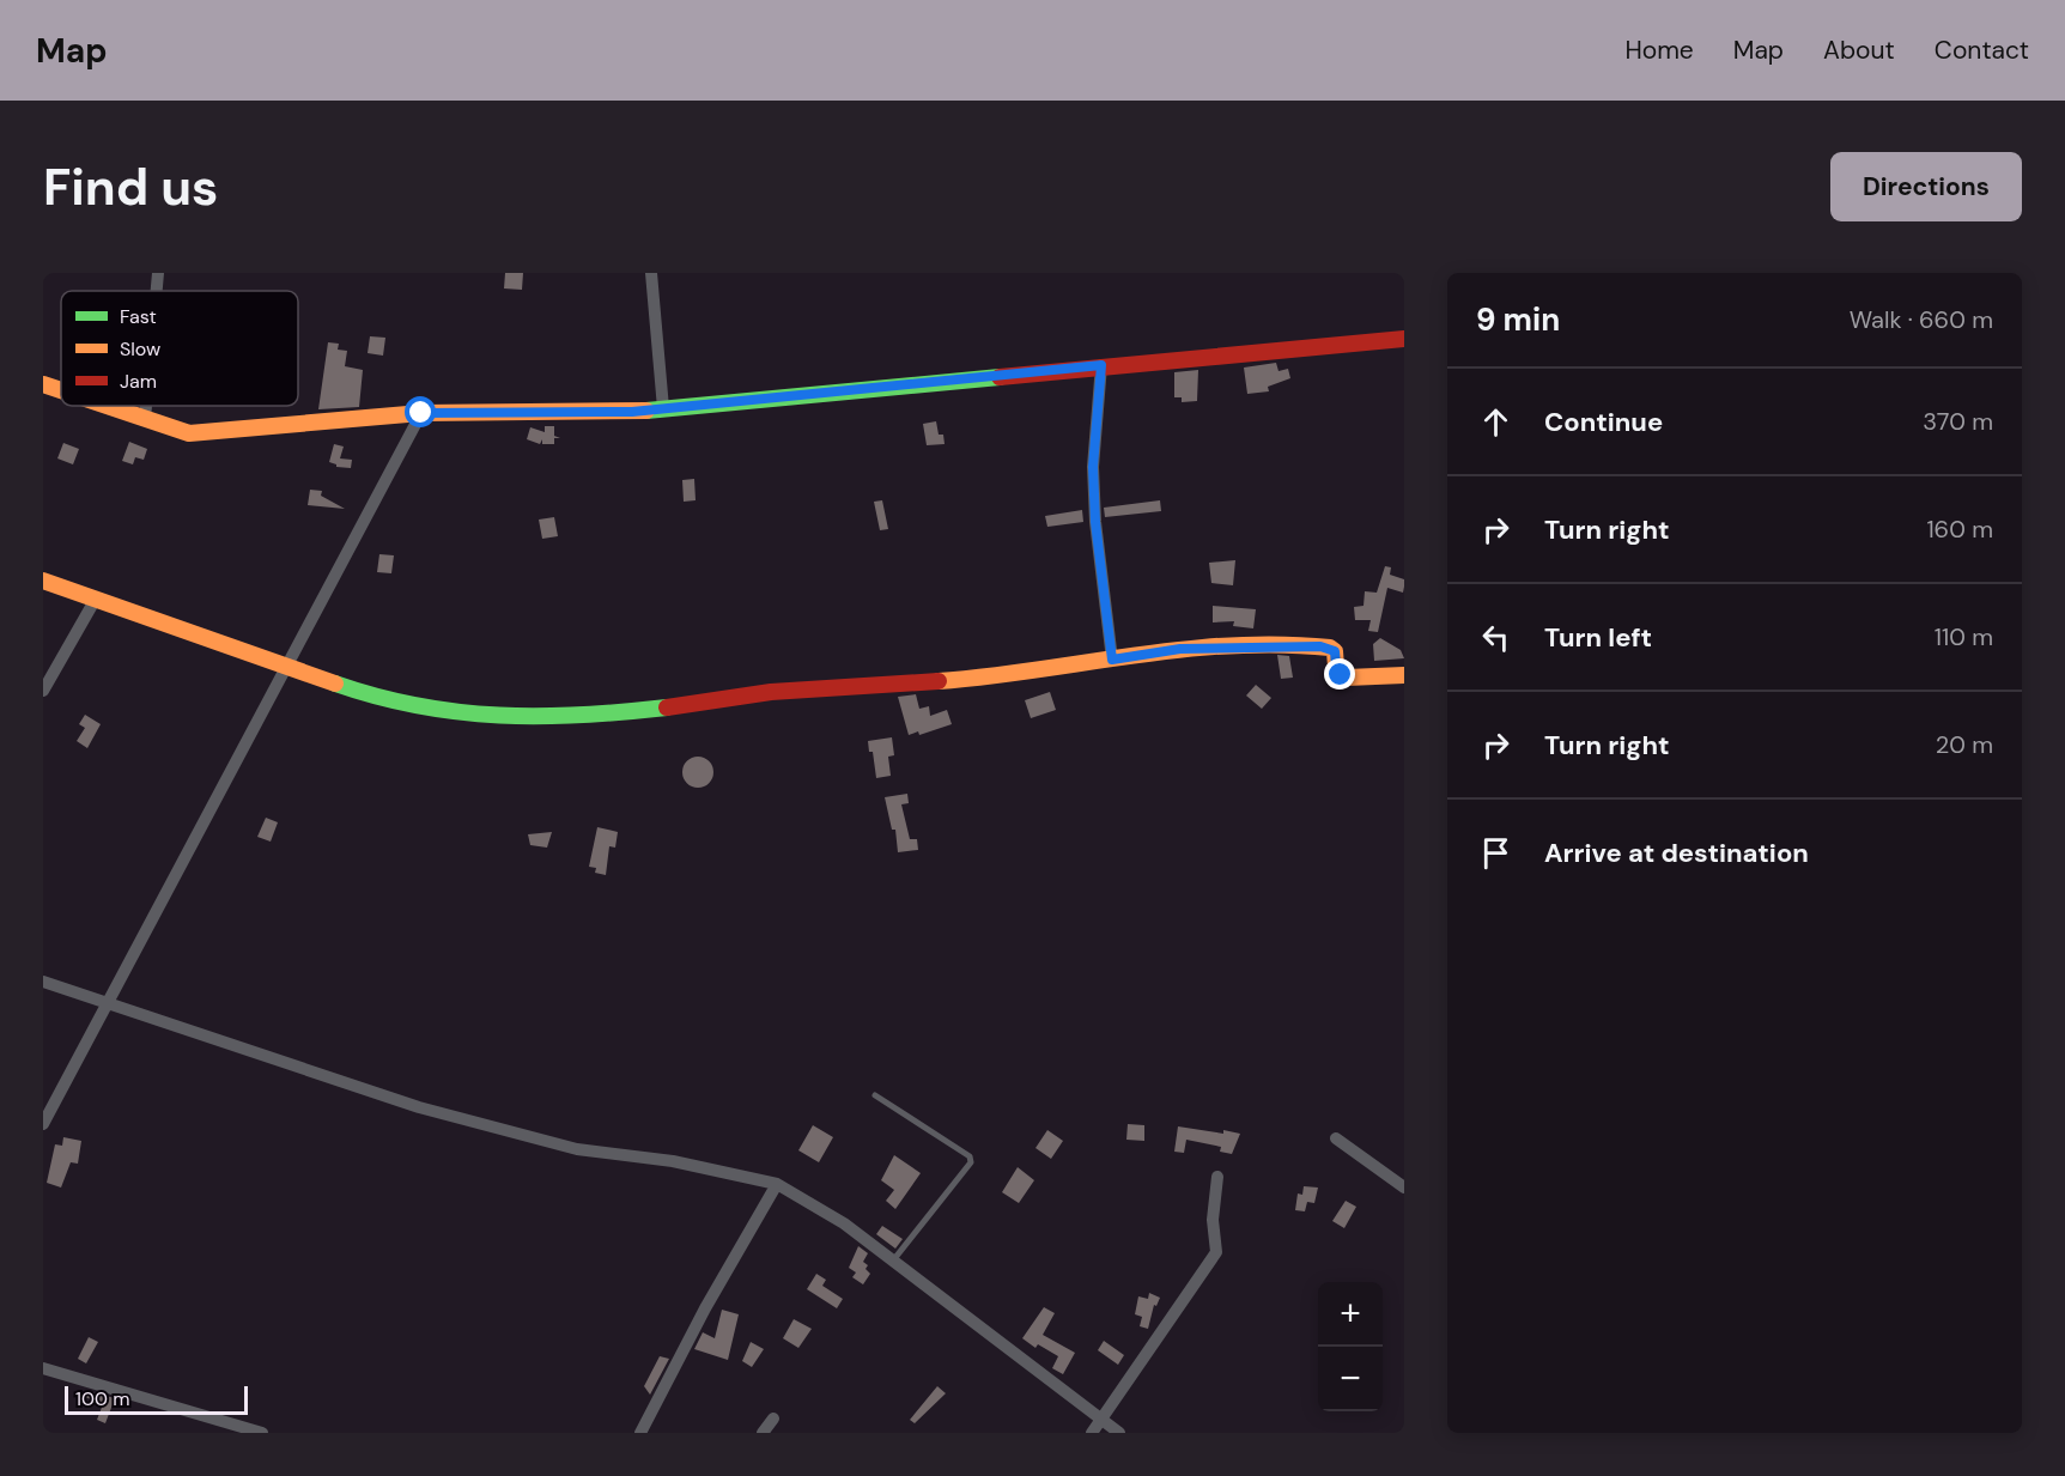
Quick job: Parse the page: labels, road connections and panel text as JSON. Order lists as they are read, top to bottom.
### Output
{
  "legend": ["Fast", "Slow", "Jam"],
  "scale_bar": "100 m",
  "page": {
    "header": "Map",
    "nav": [
      "Home",
      "Map",
      "About",
      "Contact"
    ],
    "buttons": "Directions",
    "title": "Find us",
    "heading": ["9 min", "Walk · 660 m"],
    "list": [
      ["Continue", "370 m"],
      ["Turn right", "160 m"],
      ["Turn left", "110 m"],
      ["Turn right", "20 m"],
      "Arrive at destination"
    ],
    "map_buttons": ["+", "−"],
    "scale": "100 m"
  }
}
